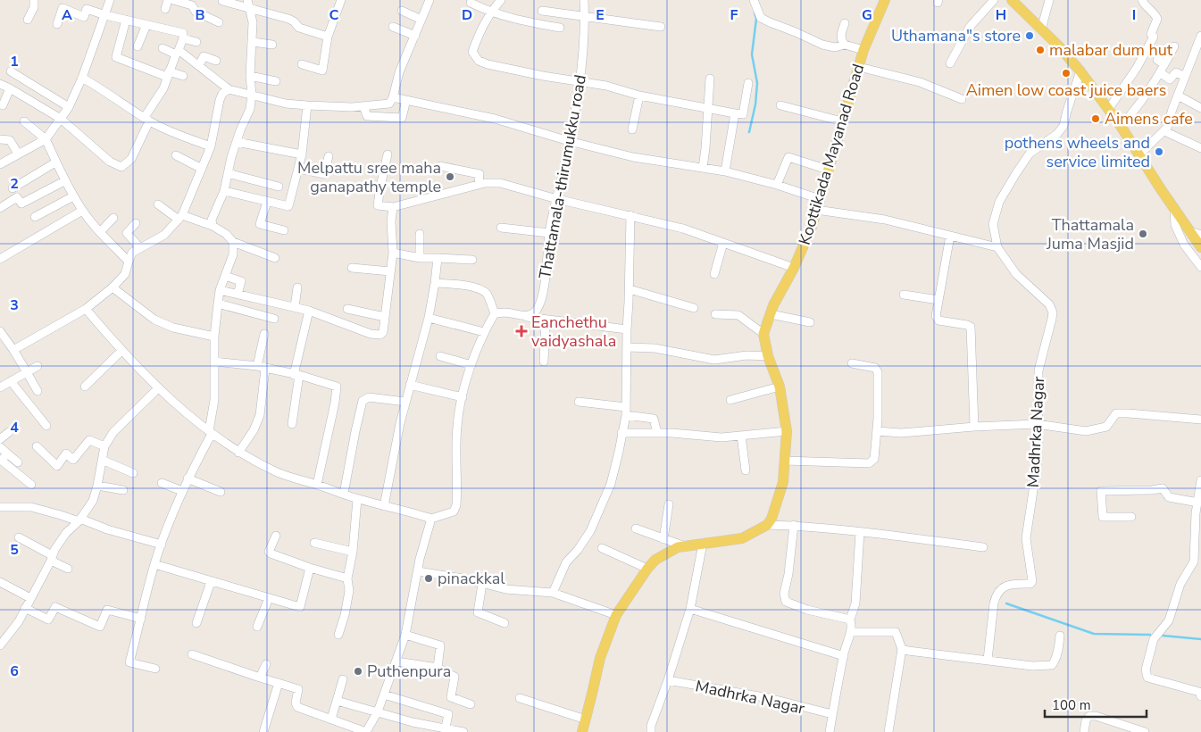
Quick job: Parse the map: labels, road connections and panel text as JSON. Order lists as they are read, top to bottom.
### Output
{
  "streets": {
    "main road": ["Koottikada Mayanad Road"],
    "street": ["Thattamala-thirumukku road", "Madhrka Nagar"]
  },
  "places": {
    "other": [
      "Uthamana\"s store",
      "malabar dum hut",
      "Aimen low coast juice baers",
      "Aimens cafe",
      "pothens wheels and service limited",
      "Melpattu sree maha ganapathy temple",
      "Thattamala Juma Masjid",
      "pinackkal",
      "Puthenpura"
    ],
    "health": ["Eanchethu vaidyashala"]
  },
  "scale_bar": "100 m",
  "grid": {
    "columns": [
      "A",
      "B",
      "C",
      "D",
      "E",
      "F",
      "G",
      "H",
      "I"
    ],
    "rows": [
      "1",
      "2",
      "3",
      "4",
      "5",
      "6"
    ]
  }
}
